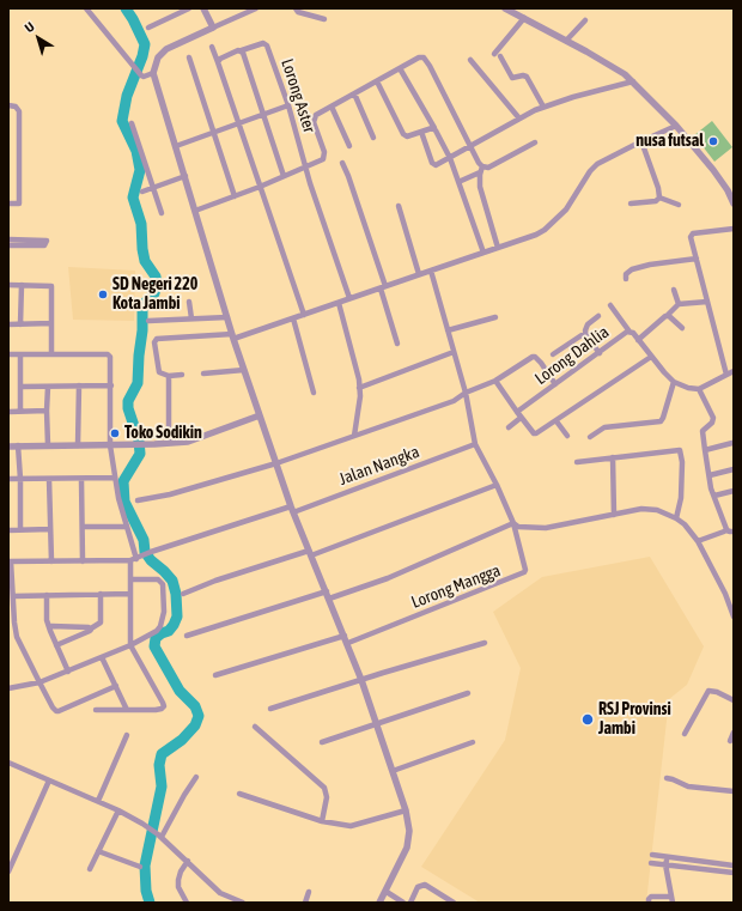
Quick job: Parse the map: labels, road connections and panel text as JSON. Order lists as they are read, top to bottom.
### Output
{
  "streets": {
    "street": [
      "Lorong Aster",
      "Lorong Dahlia",
      "Jalan Nangka",
      "Lorong Mangga"
    ]
  },
  "places": [
    "nusa futsal",
    "SD Negeri 220 Kota Jambi",
    "Toko Sodikin",
    "RSJ Provinsi Jambi"
  ],
  "north": "top left"
}
